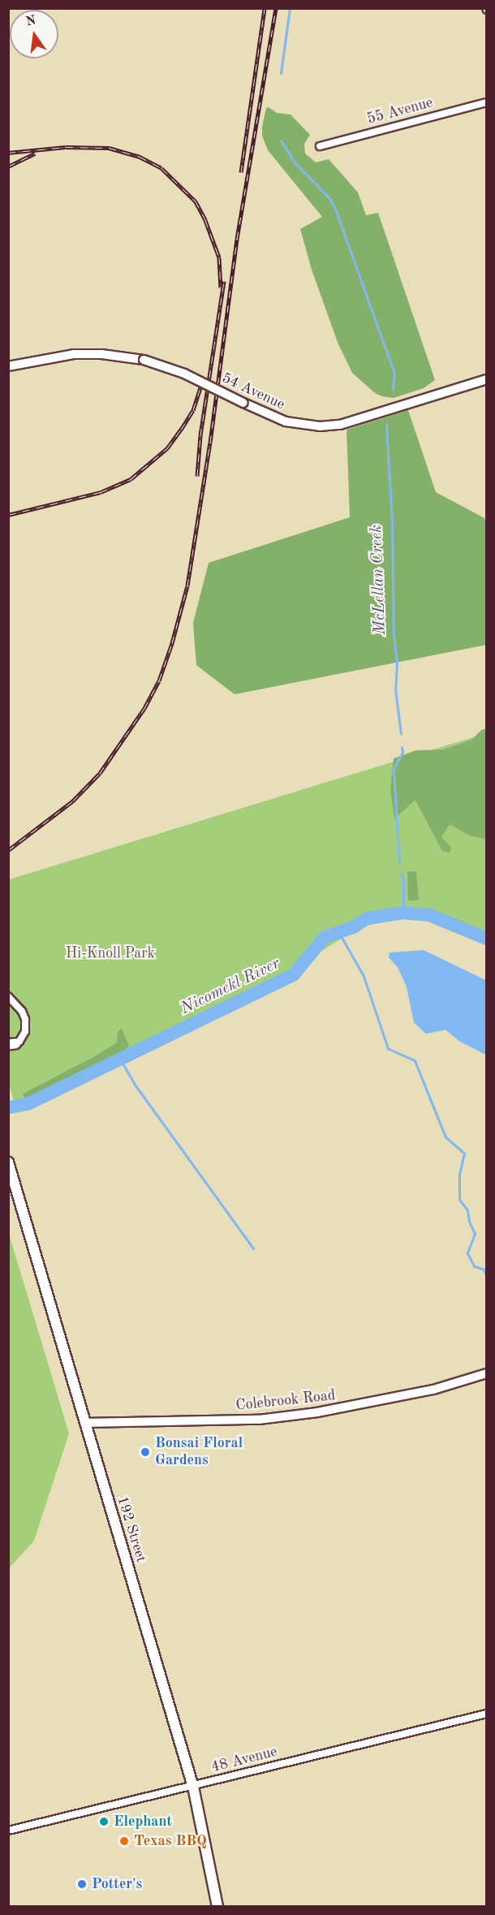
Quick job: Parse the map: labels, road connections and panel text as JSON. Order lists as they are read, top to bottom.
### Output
{
  "streets": {
    "main road": ["192 Street"],
    "street": [
      "55 Avenue",
      "54 Avenue",
      "Colebrook Road",
      "48 Avenue"
    ]
  },
  "crossings": [
    ["Colebrook Road", "192 Street"],
    ["192 Street", "48 Avenue"]
  ],
  "water": ["McLellan Creek", "Nicomekl River"],
  "parks": ["Hi-Knoll Park"],
  "places": [
    "Bonsai Floral Gardens",
    "Elephant",
    "Texas BBQ",
    "Potter's"
  ],
  "north": "top"
}
